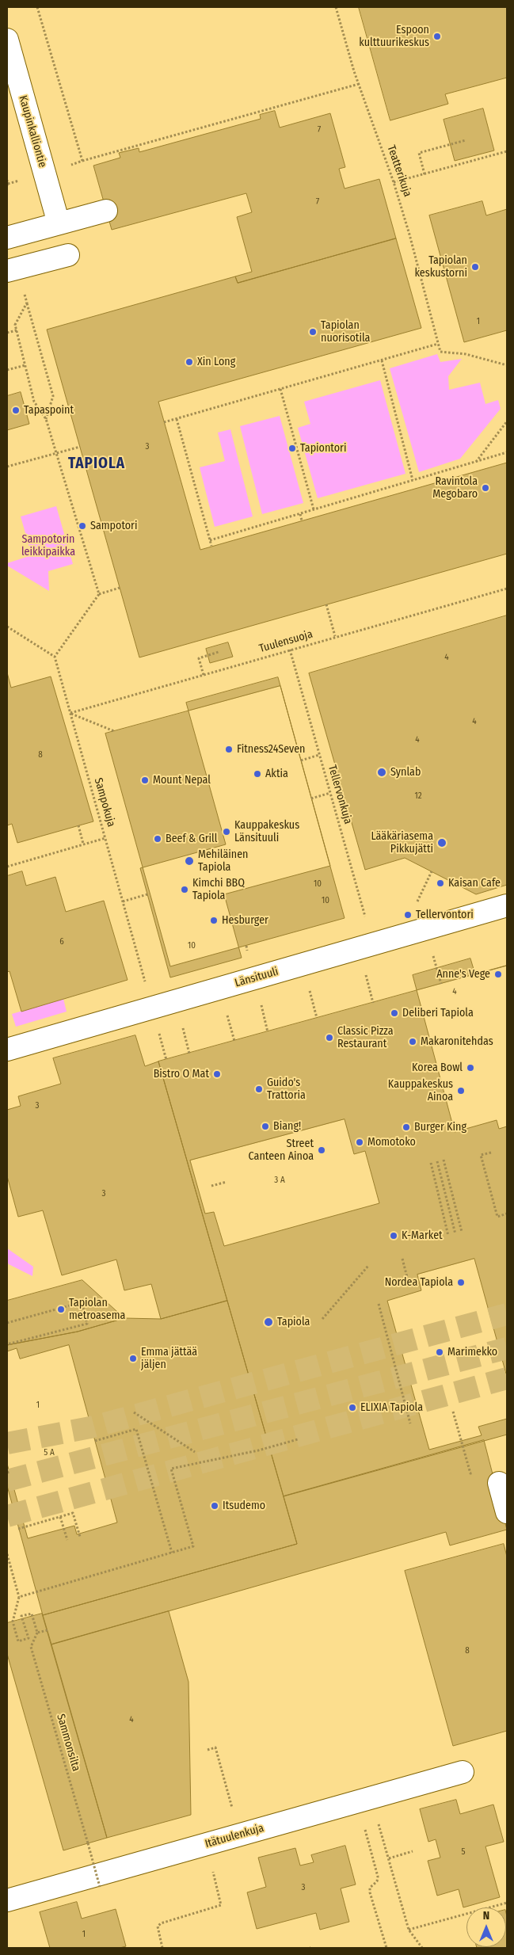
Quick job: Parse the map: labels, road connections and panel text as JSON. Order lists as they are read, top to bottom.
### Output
{
  "streets": {
    "street": ["Kaupinkalliontie", "Länsituuli", "Itätuulenkuja"],
    "path": [
      "Teatterikuja",
      "Tuulensuoja",
      "Tellervonkuja",
      "Sampokuja",
      "Sammonsilta"
    ]
  },
  "crossings": [
    ["Tuulensuoja", "Tellervonkuja"],
    ["Tuulensuoja", "Sampokuja"],
    ["Tellervonkuja", "Länsituuli"],
    ["Sampokuja", "Länsituuli"]
  ],
  "districts": ["TAPIOLA"],
  "parks": ["Sampotorin leikkipaikka"],
  "places": [
    "Espoon kulttuurikeskus",
    "Tapiolan keskustorni",
    "Tapiolan nuorisotila",
    "Xin Long",
    "Tapaspoint",
    "Tapiontori",
    "Ravintola Megobaro",
    "Sampotori",
    "Fitness24Seven",
    "Synlab",
    "Aktia",
    "Mount Nepal",
    "Kauppakeskus Länsituuli",
    "Beef & Grill",
    "Lääkäriasema Pikkujätti",
    "Mehiläinen Tapiola",
    "Kaisan Cafe",
    "Kimchi BBQ Tapiola",
    "Tellervontori",
    "Hesburger",
    "Anne's Vege",
    "Deliberi Tapiola",
    "Classic Pizza Restaurant",
    "Makaronitehdas",
    "Korea Bowl",
    "Bistro O Mat",
    "Guido's Trattoria",
    "Kauppakeskus Ainoa",
    "Biang!",
    "Burger King",
    "Momotoko",
    "Street Canteen Ainoa",
    "K-Market",
    "Nordea Tapiola",
    "Tapiolan metroasema",
    "Tapiola",
    "Marimekko",
    "Emma jättää jäljen",
    "ELIXIA Tapiola",
    "Itsudemo"
  ],
  "house_numbers": [
    "7",
    "7",
    "1",
    "3",
    "4",
    "4",
    "4",
    "8",
    "12",
    "10",
    "10",
    "6",
    "10",
    "4",
    "3",
    "3 A",
    "3",
    "1",
    "5 A",
    "8",
    "4",
    "5",
    "3",
    "1"
  ],
  "north": "top"
}
